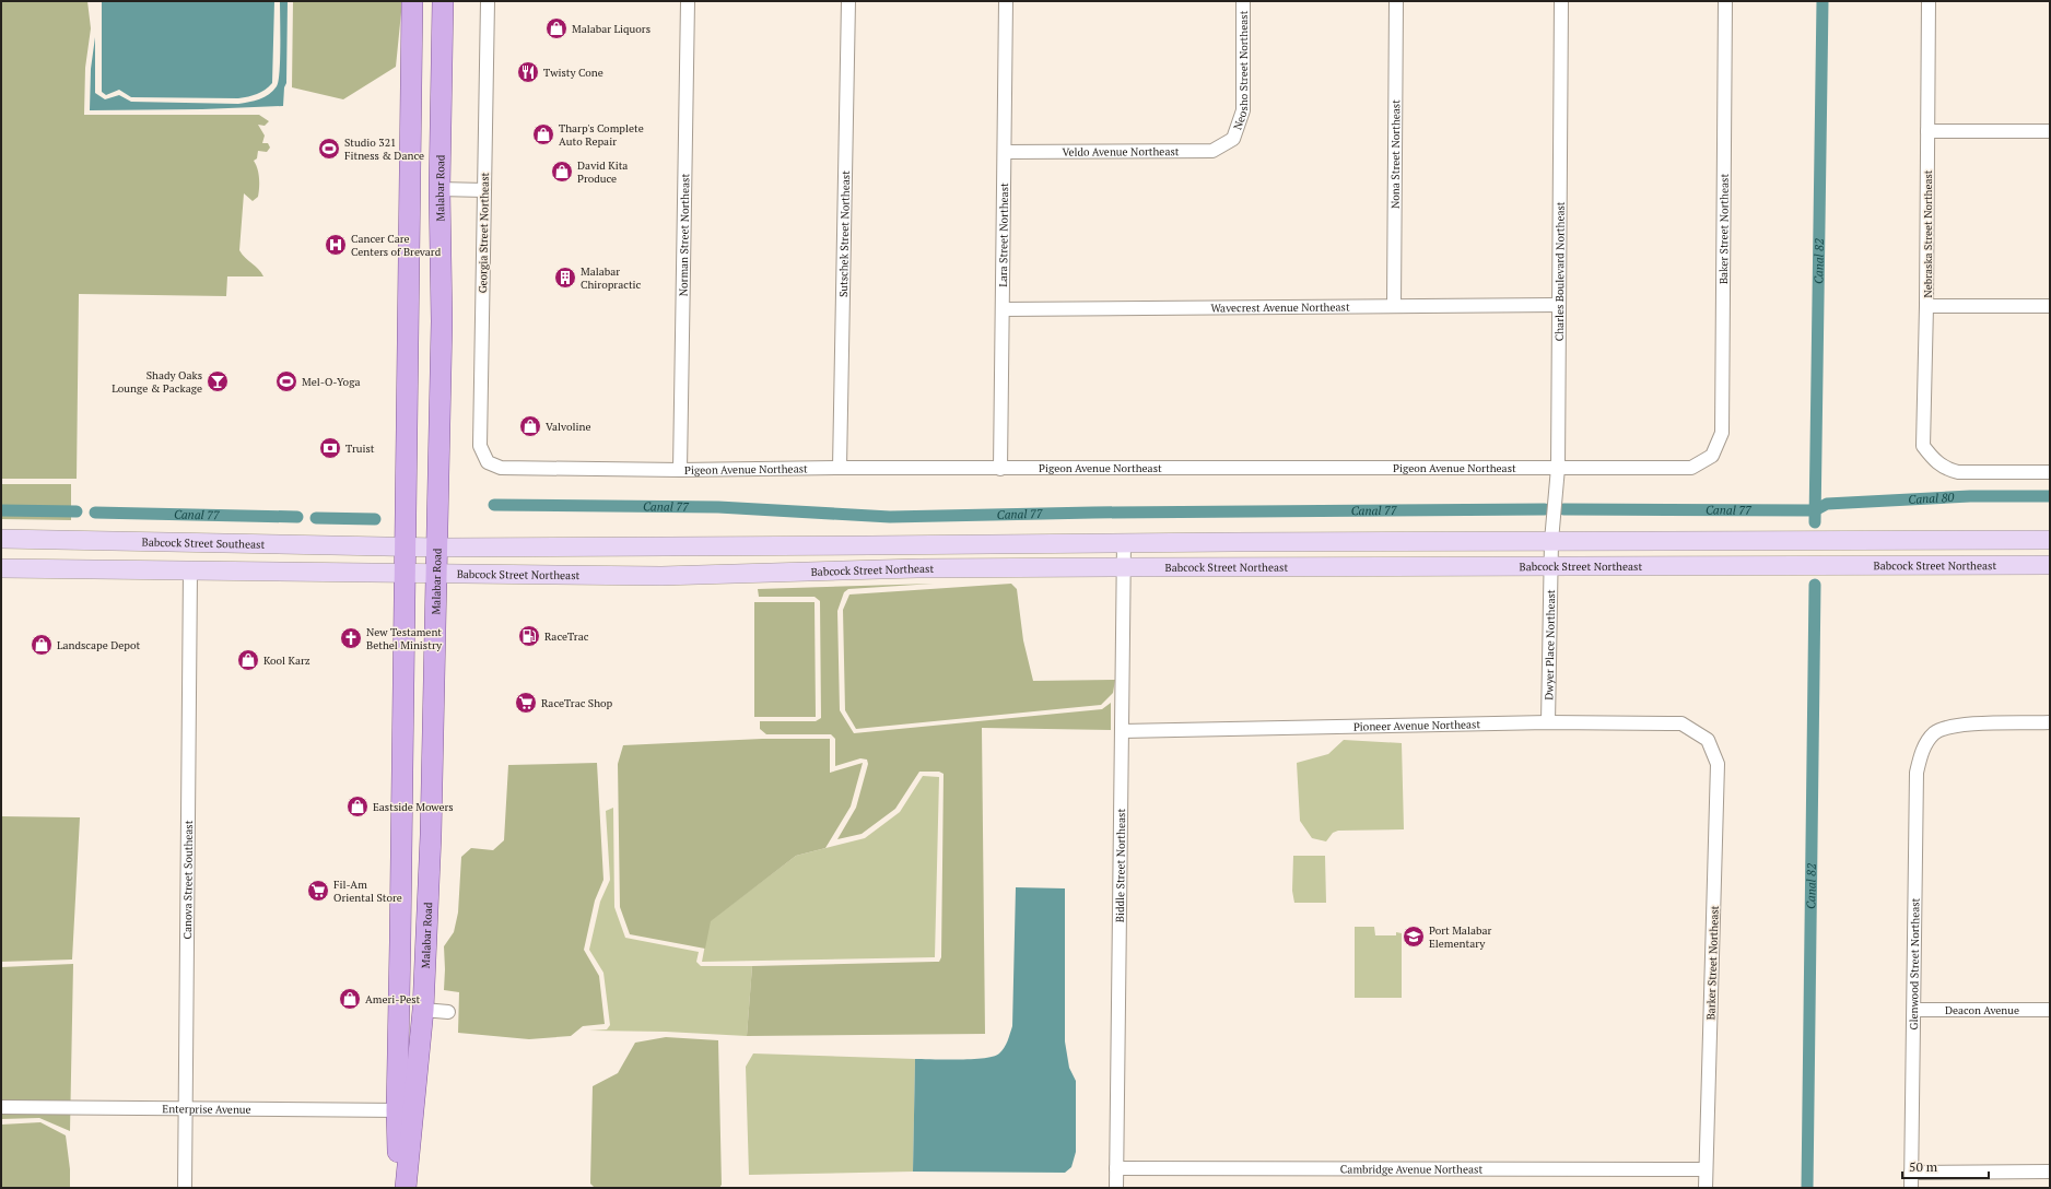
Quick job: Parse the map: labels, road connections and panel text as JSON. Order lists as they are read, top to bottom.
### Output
{
  "streets": {
    "main road": ["Malabar Road", "Babcock Street Southeast", "Babcock Street Northeast"],
    "street": [
      "Neosho Street Northeast",
      "Veldo Avenue Northeast",
      "Nona Street Northeast",
      "Baker Street Northeast",
      "Georgia Street Northeast",
      "Sutschek Street Northeast",
      "Nebraska Street Northeast",
      "Norman Street Northeast",
      "Lara Street Northeast",
      "Charles Boulevard Northeast",
      "Wavecrest Avenue Northeast",
      "Pigeon Avenue Northeast",
      "Dwyer Place Northeast",
      "Pioneer Avenue Northeast",
      "Biddle Street Northeast",
      "Canova Street Southeast",
      "Barker Street Northeast",
      "Glenwood Street Northeast",
      "Deacon Avenue",
      "Enterprise Avenue",
      "Cambridge Avenue Northeast"
    ]
  },
  "crossings": [
    ["Neosho Street Northeast", "Veldo Avenue Northeast"],
    ["Veldo Avenue Northeast", "Lara Street Northeast"],
    ["Nona Street Northeast", "Wavecrest Avenue Northeast"],
    ["Malabar Road", "Babcock Street Southeast"],
    ["Malabar Road", "Babcock Street Northeast"],
    ["Malabar Road", "Enterprise Avenue"],
    ["Baker Street Northeast", "Pigeon Avenue Northeast"],
    ["Georgia Street Northeast", "Pigeon Avenue Northeast"],
    ["Sutschek Street Northeast", "Pigeon Avenue Northeast"],
    ["Norman Street Northeast", "Pigeon Avenue Northeast"],
    ["Lara Street Northeast", "Wavecrest Avenue Northeast"],
    ["Lara Street Northeast", "Pigeon Avenue Northeast"],
    ["Charles Boulevard Northeast", "Wavecrest Avenue Northeast"],
    ["Charles Boulevard Northeast", "Pigeon Avenue Northeast"],
    ["Charles Boulevard Northeast", "Dwyer Place Northeast"],
    ["Babcock Street Northeast", "Dwyer Place Northeast"],
    ["Babcock Street Northeast", "Biddle Street Northeast"],
    ["Dwyer Place Northeast", "Pioneer Avenue Northeast"],
    ["Pioneer Avenue Northeast", "Biddle Street Northeast"],
    ["Pioneer Avenue Northeast", "Barker Street Northeast"],
    ["Biddle Street Northeast", "Cambridge Avenue Northeast"],
    ["Canova Street Southeast", "Enterprise Avenue"],
    ["Barker Street Northeast", "Cambridge Avenue Northeast"],
    ["Glenwood Street Northeast", "Deacon Avenue"]
  ],
  "water": ["Canal 82", "Canal 80", "Canal 77"],
  "places": {
    "shop": [
      "Malabar Liquors",
      "Tharp's Complete Auto Repair",
      "David Kita Produce",
      "Valvoline",
      "Landscape Depot",
      "Kool Karz",
      "Eastside Mowers",
      "Ameri-Pest"
    ],
    "restaurant": ["Twisty Cone"],
    "sports": ["Studio 321 Fitness & Dance", "Mel-O-Yoga"],
    "hospital": ["Cancer Care Centers of Brevard"],
    "building": ["Malabar Chiropractic"],
    "bar": ["Shady Oaks Lounge & Package"],
    "bank": ["Truist"],
    "fuel station": ["RaceTrac"],
    "church": ["New Testament Bethel Ministry"],
    "supermarket": ["RaceTrac Shop", "Fil-Am Oriental Store"],
    "school or university": ["Port Malabar Elementary"]
  },
  "scale_bar": "50 m"
}
